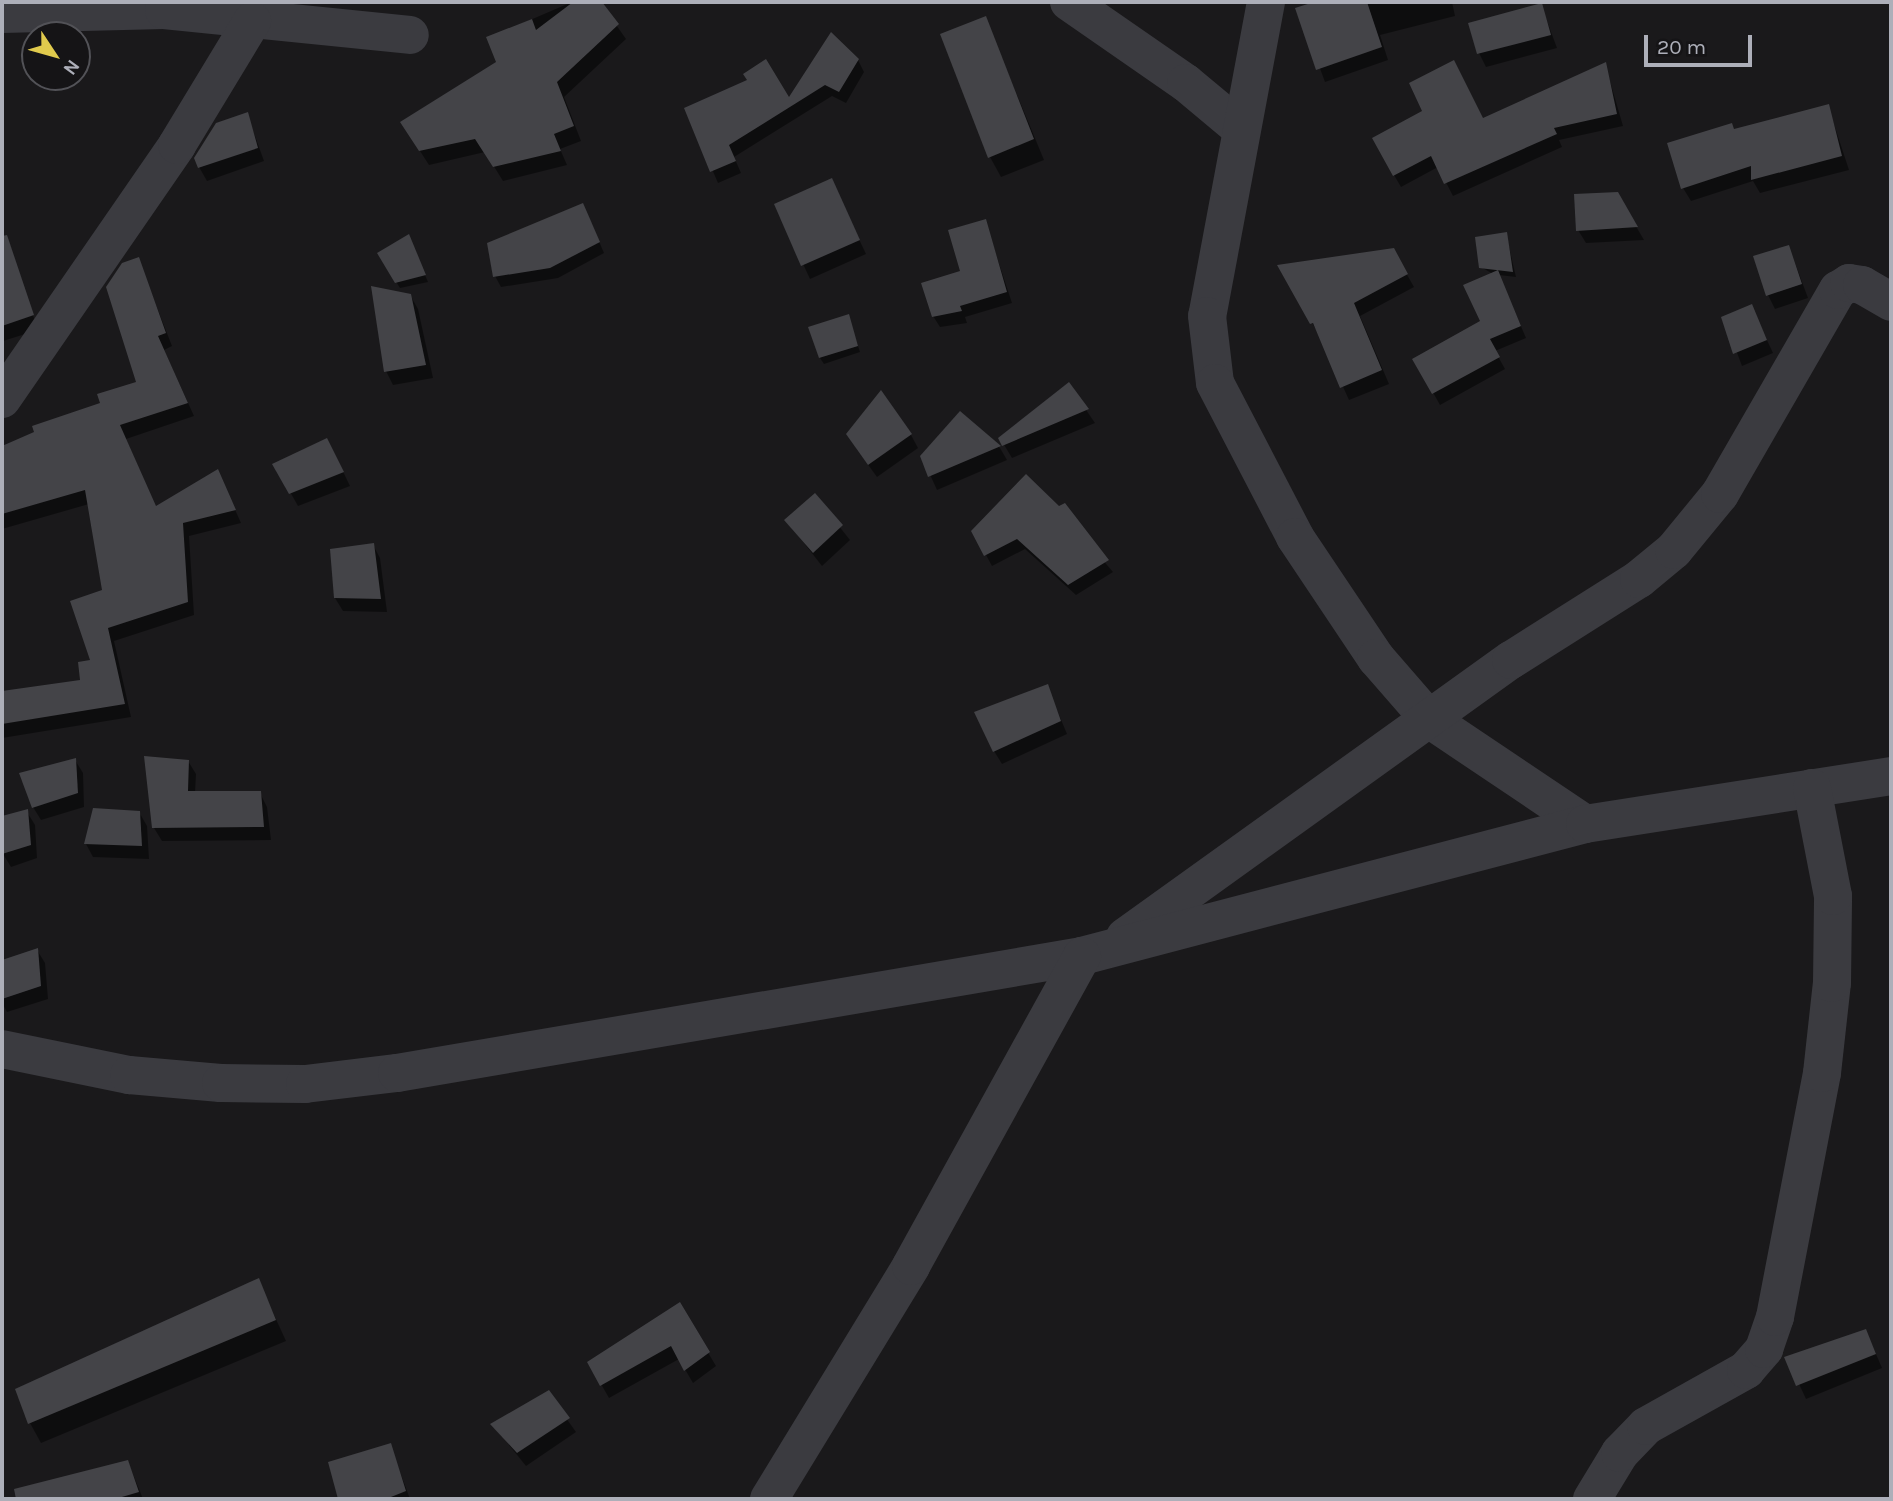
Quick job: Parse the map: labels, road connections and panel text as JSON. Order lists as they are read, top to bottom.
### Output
{
  "scale_bar": "20 m",
  "north": "bottom right"
}
